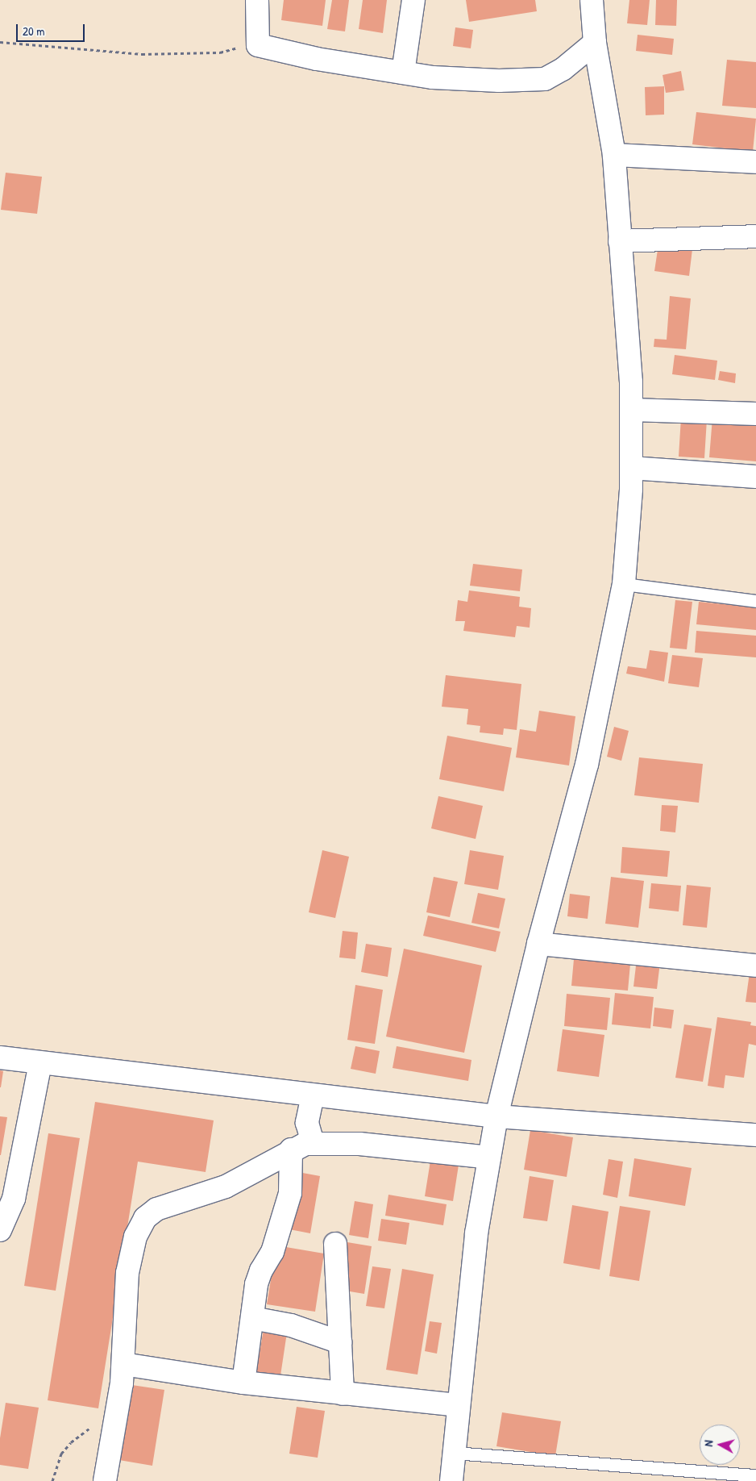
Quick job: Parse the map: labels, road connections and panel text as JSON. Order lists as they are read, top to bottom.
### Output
{
  "scale_bar": "20 m",
  "north": "left"
}
